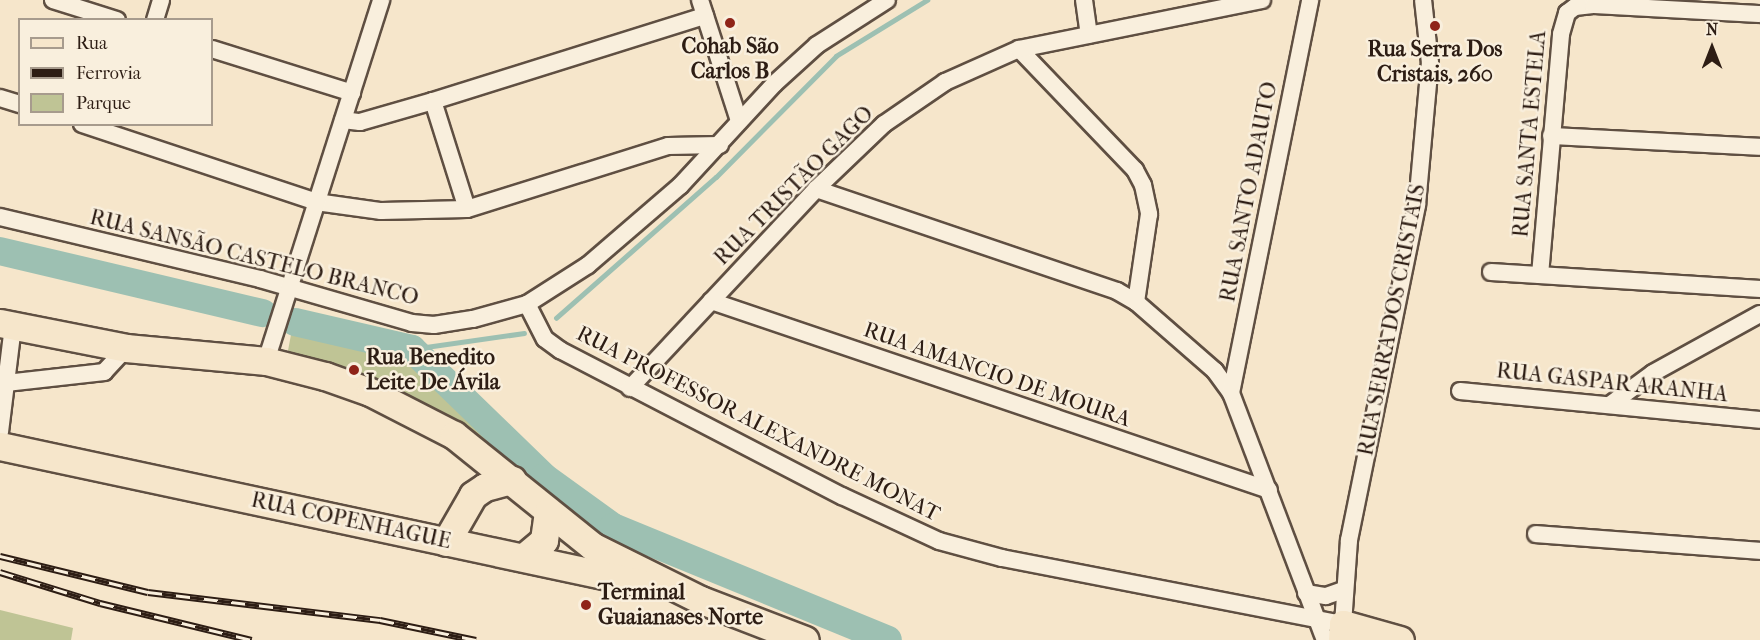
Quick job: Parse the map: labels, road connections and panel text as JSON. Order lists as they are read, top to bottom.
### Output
{
  "streets": {
    "main road": ["RUA COPENHAGUE"],
    "street": [
      "RUA SANTA ESTELA",
      "RUA TRISTÃO GAGO",
      "RUA SANTO ADAUTO",
      "RUA SANSÃO CASTELO BRANCO",
      "RUA SERRA DOS CRISTAIS",
      "RUA AMANCIO DE MOURA",
      "RUA GASPAR ARANHA",
      "RUA PROFESSOR ALEXANDRE MONAT"
    ]
  },
  "crossings": [
    ["RUA TRISTÃO GAGO", "RUA AMANCIO DE MOURA"],
    ["RUA TRISTÃO GAGO", "RUA PROFESSOR ALEXANDRE MONAT"],
    ["RUA SANSÃO CASTELO BRANCO", "RUA PROFESSOR ALEXANDRE MONAT"],
    ["RUA SERRA DOS CRISTAIS", "RUA PROFESSOR ALEXANDRE MONAT"]
  ],
  "places": [
    "Cohab São Carlos B",
    "Rua Serra Dos Cristais, 260",
    "Rua Benedito Leite De Ávila",
    "Terminal Guaianases Norte"
  ],
  "legend": ["Rua", "Ferrovia", "Parque"],
  "north": "top"
}
